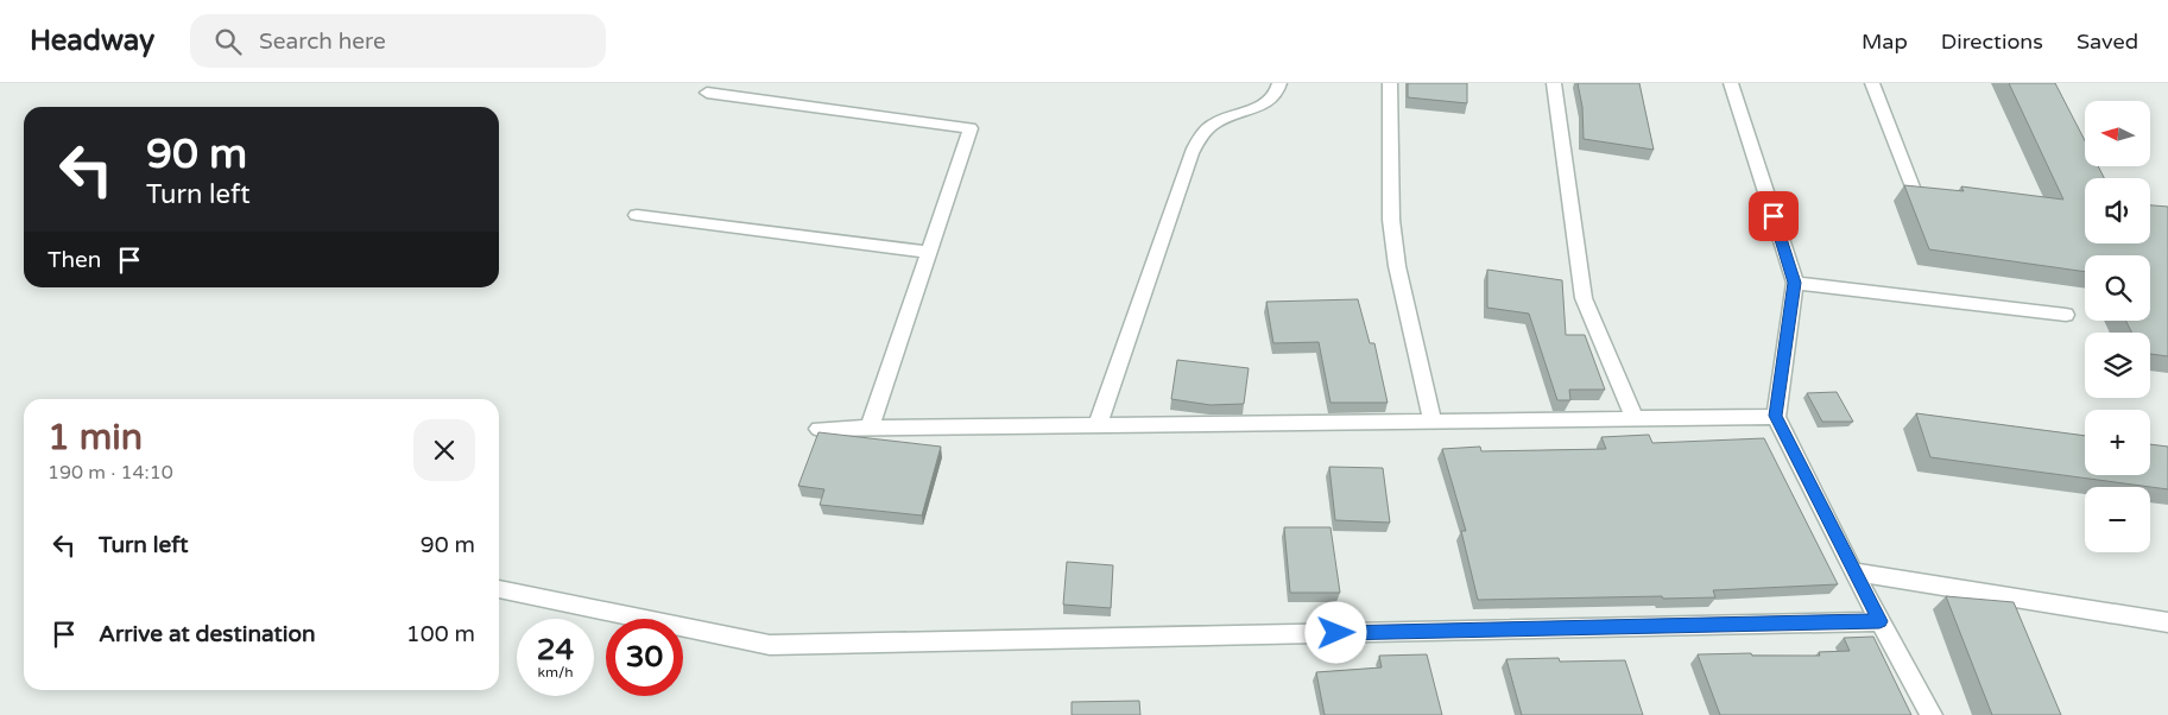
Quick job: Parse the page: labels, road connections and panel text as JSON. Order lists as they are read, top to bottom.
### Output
{
  "north": "left",
  "page": {
    "header": "Headway",
    "search": "Search here",
    "nav": ["Map", "Directions", "Saved"],
    "map_buttons": ["+", "−"],
    "turn": ["90 m", "Turn left"],
    "then": "Then",
    "heading": ["1 min", "190 m · 14:10"],
    "list": [
      {
        "name": "Turn left",
        "value": "90 m"
      },
      {
        "name": "Arrive at destination",
        "value": "100 m"
      }
    ],
    "speed": "24 km/h",
    "limit": "30"
  }
}
